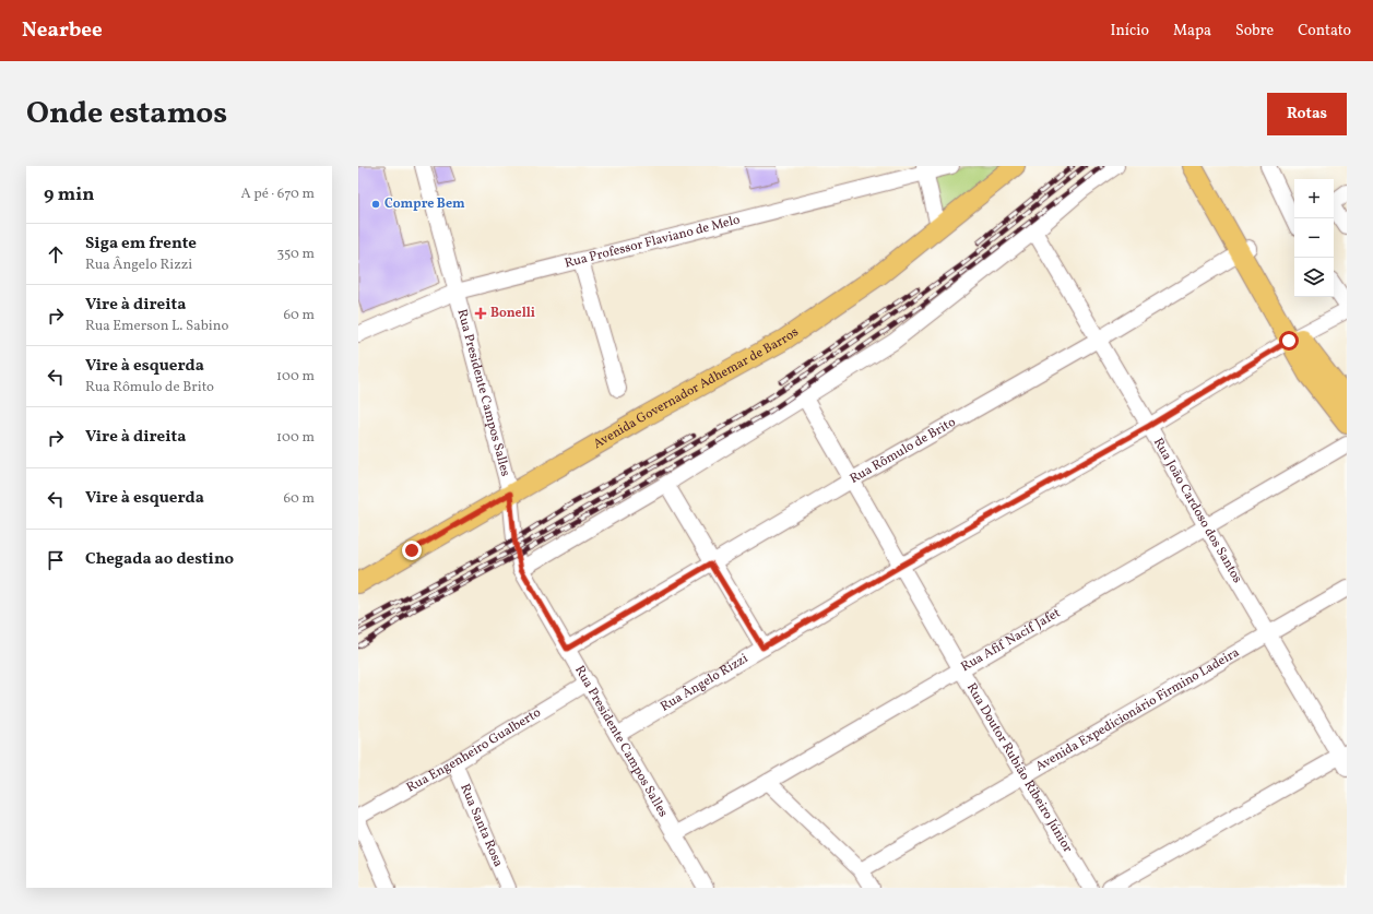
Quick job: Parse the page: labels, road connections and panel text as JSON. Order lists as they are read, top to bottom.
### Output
{
  "streets": {
    "main road": ["Avenida Governador Adhemar de Barros"],
    "street": [
      "Rua Professor Flaviano de Melo",
      "Rua Presidente Campos Salles",
      "Rua Rômulo de Brito",
      "Rua João Cardoso dos Santos",
      "Rua Afif Nacif Jafet",
      "Rua Ângelo Rizzi",
      "Avenida Expedicionário Firmino Ladeira",
      "Rua Engenheiro Gualberto",
      "Rua Doutor Rubião Ribeiro Júnior",
      "Rua Santa Rosa"
    ]
  },
  "crossings": [
    ["Rua Professor Flaviano de Melo", "Rua Presidente Campos Salles"],
    ["Avenida Governador Adhemar de Barros", "Rua Presidente Campos Salles"],
    ["Rua Presidente Campos Salles", "Rua Rômulo de Brito"],
    ["Rua Presidente Campos Salles", "Rua Afif Nacif Jafet"],
    ["Rua Presidente Campos Salles", "Rua Ângelo Rizzi"],
    ["Rua Presidente Campos Salles", "Rua Engenheiro Gualberto"],
    ["Rua Rômulo de Brito", "Rua João Cardoso dos Santos"],
    ["Rua Rômulo de Brito", "Rua Doutor Rubião Ribeiro Júnior"],
    ["Rua João Cardoso dos Santos", "Rua Afif Nacif Jafet"],
    ["Rua João Cardoso dos Santos", "Rua Ângelo Rizzi"],
    ["Rua João Cardoso dos Santos", "Avenida Expedicionário Firmino Ladeira"],
    ["Rua Afif Nacif Jafet", "Rua Doutor Rubião Ribeiro Júnior"],
    ["Rua Ângelo Rizzi", "Rua Doutor Rubião Ribeiro Júnior"],
    ["Avenida Expedicionário Firmino Ladeira", "Rua Doutor Rubião Ribeiro Júnior"],
    ["Rua Engenheiro Gualberto", "Rua Santa Rosa"]
  ],
  "places": {
    "other": ["Compre Bem"],
    "health": ["Bonelli"]
  },
  "page": {
    "header": "Nearbee",
    "nav": [
      "Início",
      "Mapa",
      "Sobre",
      "Contato"
    ],
    "title": "Onde estamos",
    "buttons": "Rotas",
    "heading": ["9 min", "A pé · 670 m"],
    "map_buttons": ["+", "−"],
    "list": [
      ["Siga em frente", "Rua Ângelo Rizzi", "350 m"],
      ["Vire à direita", "Rua Emerson L. Sabino", "60 m"],
      ["Vire à esquerda", "Rua Rômulo de Brito", "100 m"],
      ["Vire à direita", "100 m"],
      ["Vire à esquerda", "60 m"],
      "Chegada ao destino"
    ]
  }
}
